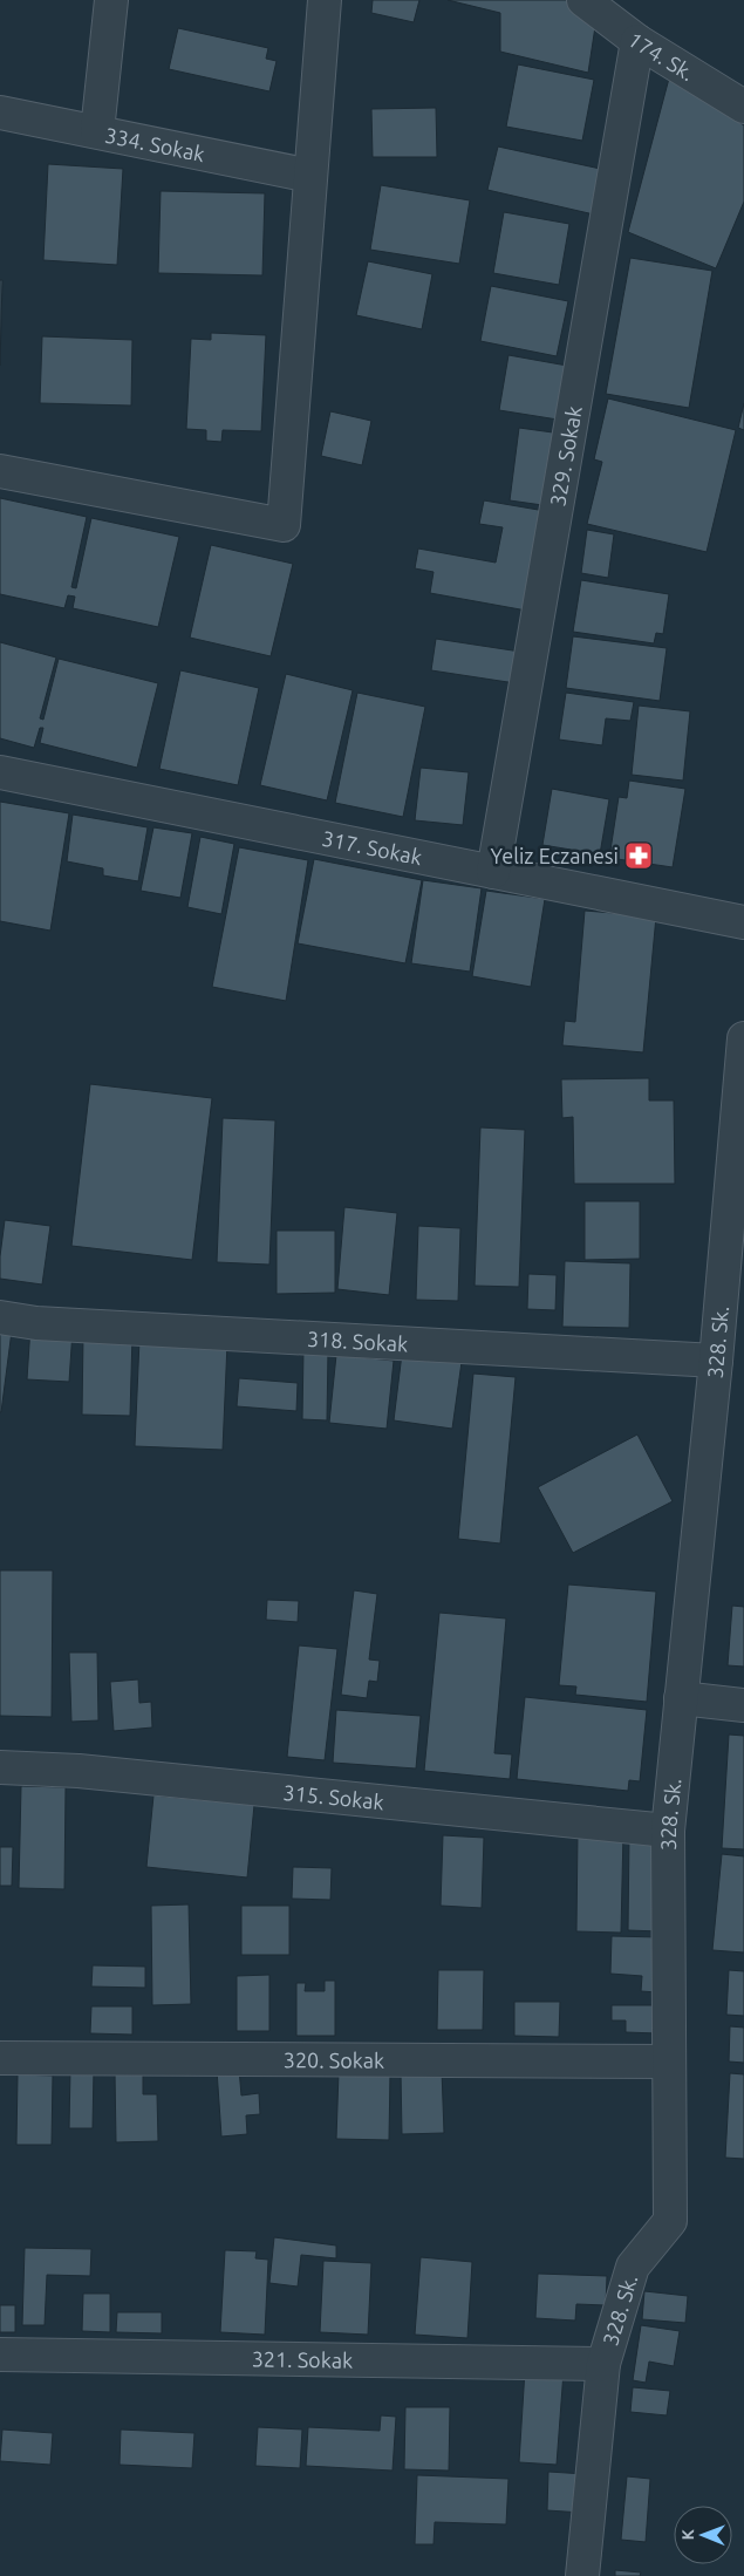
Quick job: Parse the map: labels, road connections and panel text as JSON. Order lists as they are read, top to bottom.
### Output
{
  "streets": {
    "street": [
      "174. Sk.",
      "334. Sokak",
      "329. Sokak",
      "317. Sokak",
      "318. Sokak",
      "328. Sk.",
      "315. Sokak",
      "320. Sokak",
      "321. Sokak"
    ]
  },
  "crossings": [
    ["174. Sk.", "329. Sokak"],
    ["329. Sokak", "317. Sokak"],
    ["318. Sokak", "328. Sk."],
    ["328. Sk.", "315. Sokak"],
    ["328. Sk.", "320. Sokak"],
    ["328. Sk.", "321. Sokak"]
  ],
  "places": {
    "pharmacy": ["Yeliz Eczanesi"]
  },
  "north": "left"
}
